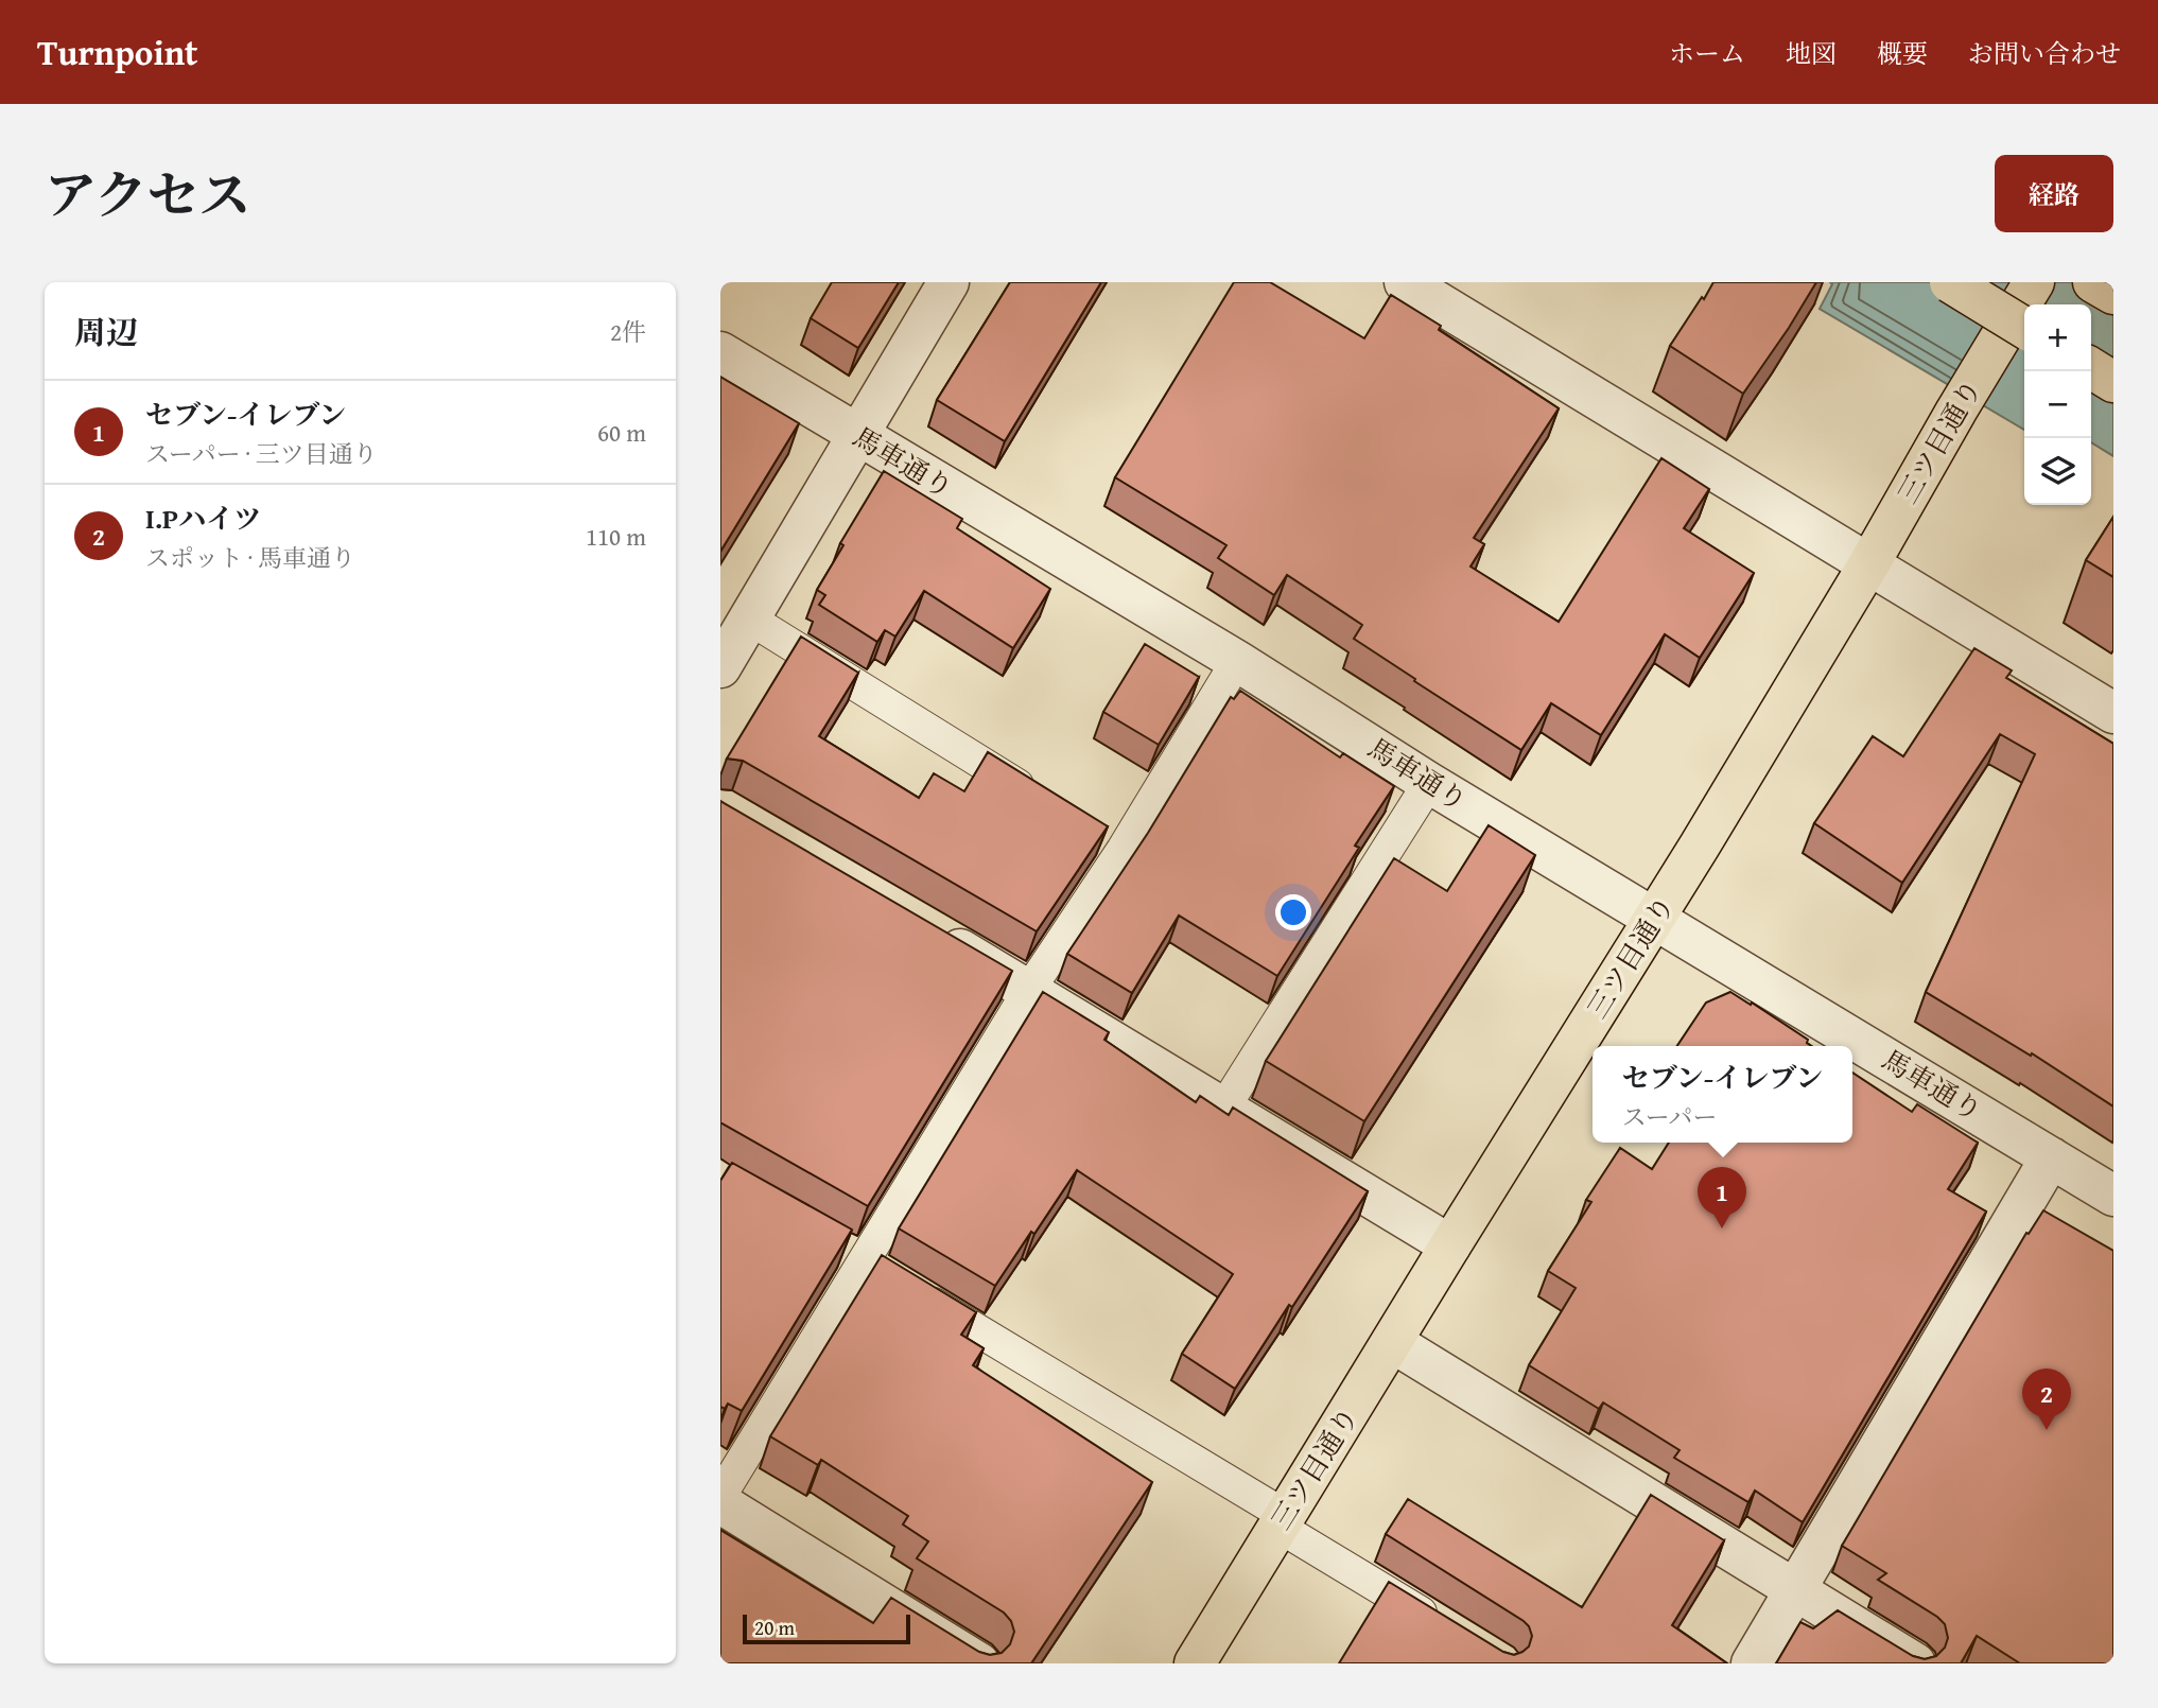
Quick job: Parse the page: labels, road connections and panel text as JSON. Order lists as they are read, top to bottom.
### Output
{
  "streets": {
    "main road": ["三ツ目通り"],
    "street": ["馬車通り"]
  },
  "crossings": [
    ["三ツ目通り", "馬車通り"]
  ],
  "scale_bar": "20 m",
  "page": {
    "header": "Turnpoint",
    "nav": [
      "ホーム",
      "地図",
      "概要",
      "お問い合わせ"
    ],
    "title": "アクセス",
    "buttons": "経路",
    "heading": ["周辺", "2件"],
    "map_buttons": ["+", "−"],
    "list": [
      {
        "mark": "1",
        "name": "セブン-イレブン",
        "note": "スーパー · 三ツ目通り",
        "value": "60 m"
      },
      {
        "mark": "2",
        "name": "I.Pハイツ",
        "note": "スポット · 馬車通り",
        "value": "110 m"
      }
    ],
    "popup": ["セブン-イレブン", "スーパー"],
    "pins": ["1", "2"],
    "scale": "20 m"
  }
}
